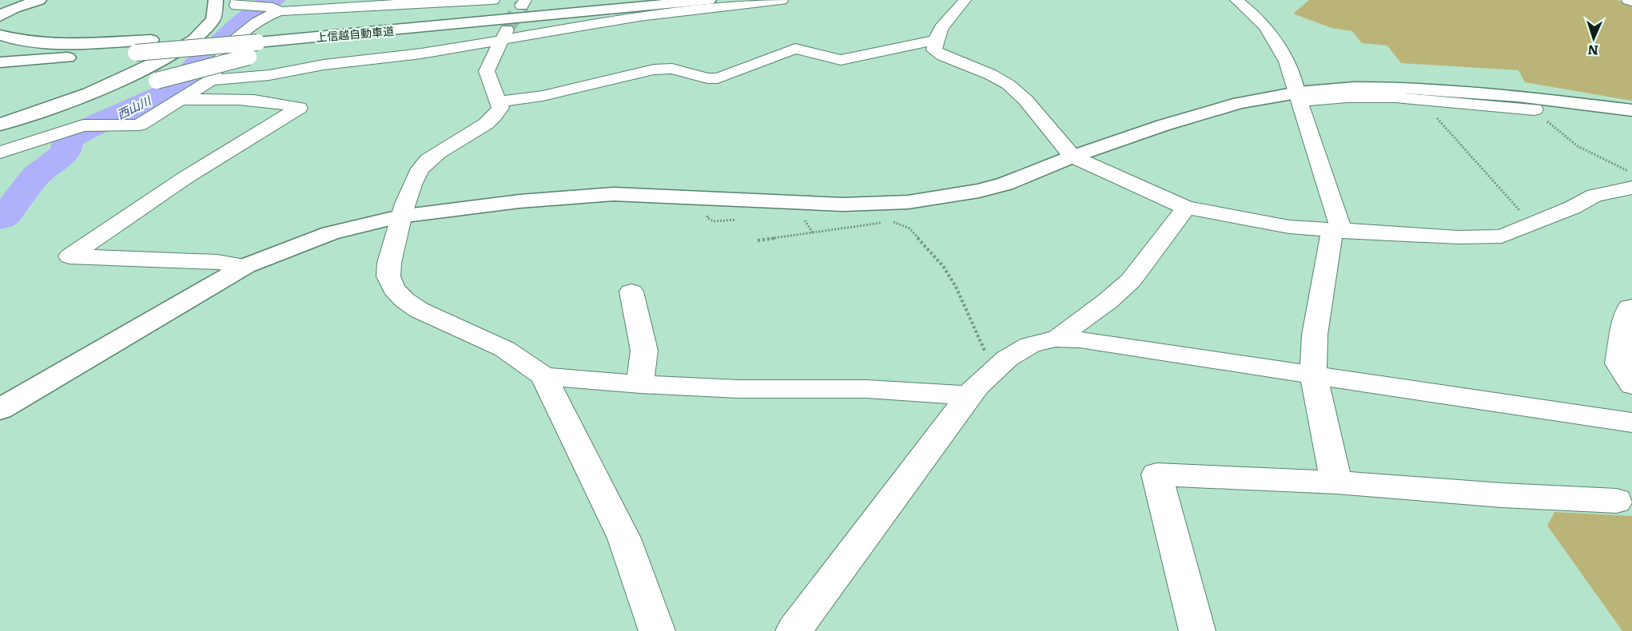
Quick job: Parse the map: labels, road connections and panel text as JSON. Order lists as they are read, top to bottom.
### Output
{
  "water": ["西山川"],
  "north": "bottom"
}
